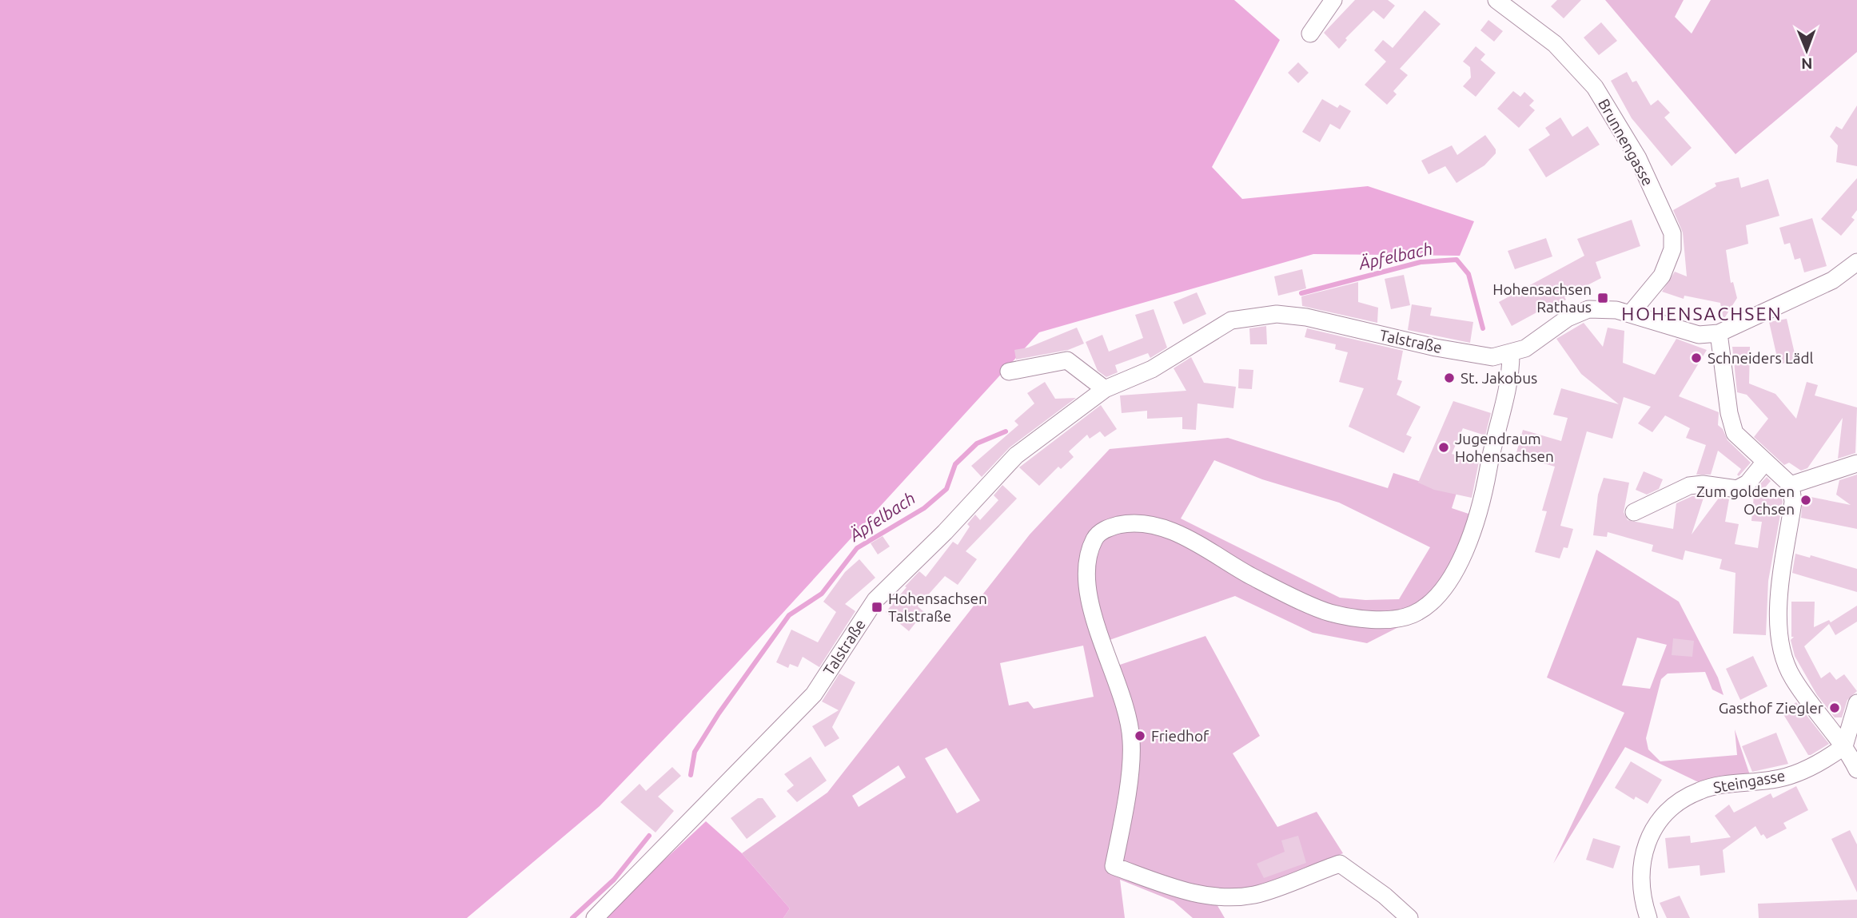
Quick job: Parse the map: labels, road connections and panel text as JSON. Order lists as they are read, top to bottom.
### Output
{
  "streets": {
    "street": ["Brunnengasse", "Talstraße", "Steingasse"]
  },
  "crossings": [
    ["Brunnengasse", "Talstraße"]
  ],
  "districts": ["HOHENSACHSEN"],
  "water": ["Äpfelbach"],
  "places": {
    "transit": ["Hohensachsen Rathaus", "Hohensachsen Talstraße"],
    "other": [
      "Schneiders Lädl",
      "St. Jakobus",
      "Jugendraum Hohensachsen",
      "Zum goldenen Ochsen",
      "Gasthof Ziegler",
      "Friedhof"
    ]
  },
  "north": "bottom"
}
